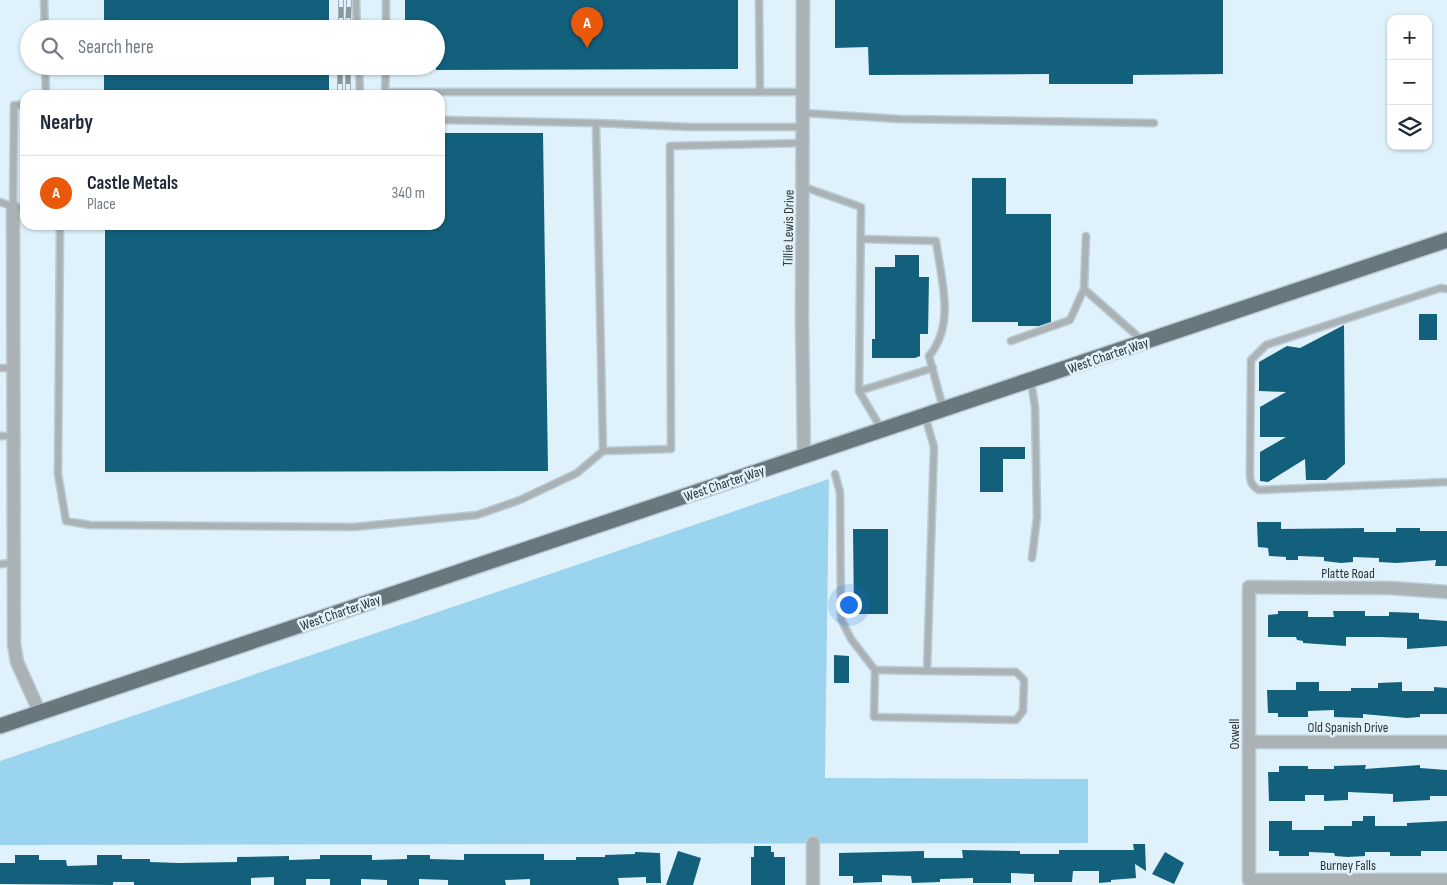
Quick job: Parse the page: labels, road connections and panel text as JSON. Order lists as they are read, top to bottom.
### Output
{
  "streets": {
    "highway": ["West Charter Way"],
    "street": [
      "Tillie Lewis Drive",
      "Platte Road",
      "Old Spanish Drive",
      "Oxwell",
      "Burney Falls"
    ]
  },
  "crossings": [
    ["Tillie Lewis Drive", "West Charter Way"],
    ["Platte Road", "Oxwell"],
    ["Old Spanish Drive", "Oxwell"],
    ["Oxwell", "Burney Falls"]
  ],
  "page": {
    "pins": "A",
    "map_buttons": ["+", "−"],
    "search": "Search here",
    "heading": "Nearby",
    "list": [
      {
        "mark": "A",
        "name": "Castle Metals",
        "note": "Place",
        "value": "340 m"
      }
    ]
  }
}
